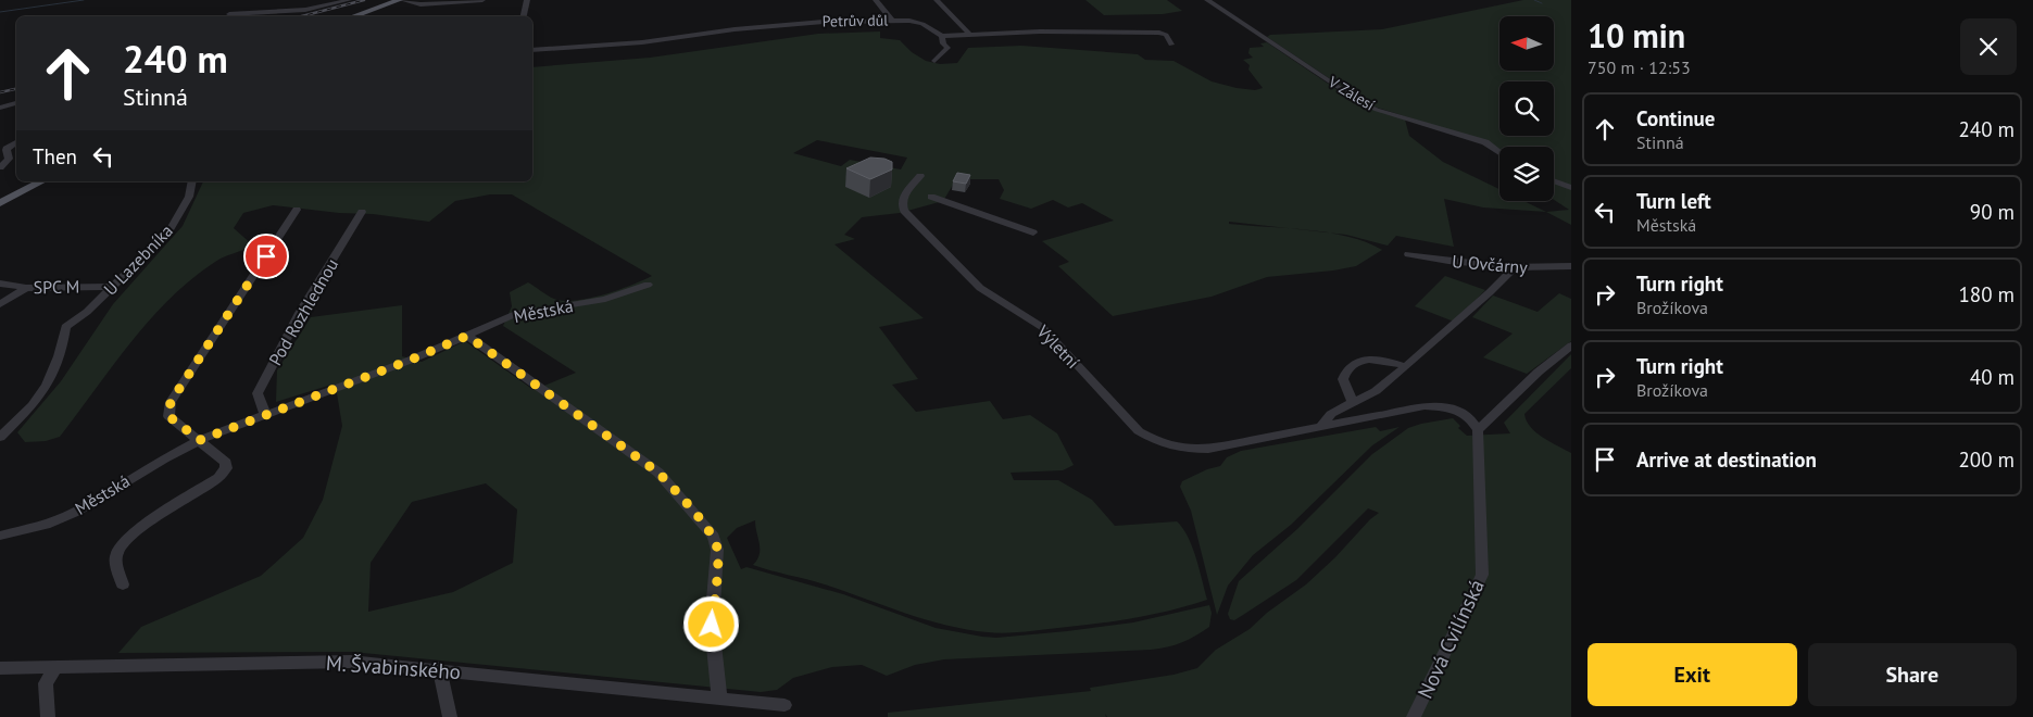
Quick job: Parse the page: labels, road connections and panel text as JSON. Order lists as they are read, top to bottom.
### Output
{
  "streets": {
    "street": [
      "Petrův důl",
      "V Zálesí",
      "U Lazebníka",
      "U Ovčárny",
      "SPC M",
      "Městská",
      "Pod Rozhlednou",
      "Výletní",
      "Nová Cvilínská",
      "M. Švabinského"
    ]
  },
  "crossings": [
    ["U Lazebníka", "SPC M"],
    ["Městská", "Pod Rozhlednou"]
  ],
  "north": "left",
  "page": {
    "heading": ["10 min", "750 m · 12:53"],
    "turn": ["240 m", "Stinná"],
    "list": [
      {
        "name": "Continue",
        "note": "Stinná",
        "value": "240 m"
      },
      {
        "name": "Turn left",
        "note": "Městská",
        "value": "90 m"
      },
      {
        "name": "Turn right",
        "note": "Brožíkova",
        "value": "180 m"
      },
      {
        "name": "Turn right",
        "note": "Brožíkova",
        "value": "40 m"
      },
      {
        "name": "Arrive at destination",
        "value": "200 m"
      }
    ],
    "then": "Then",
    "buttons": ["Exit", "Share"]
  }
}
